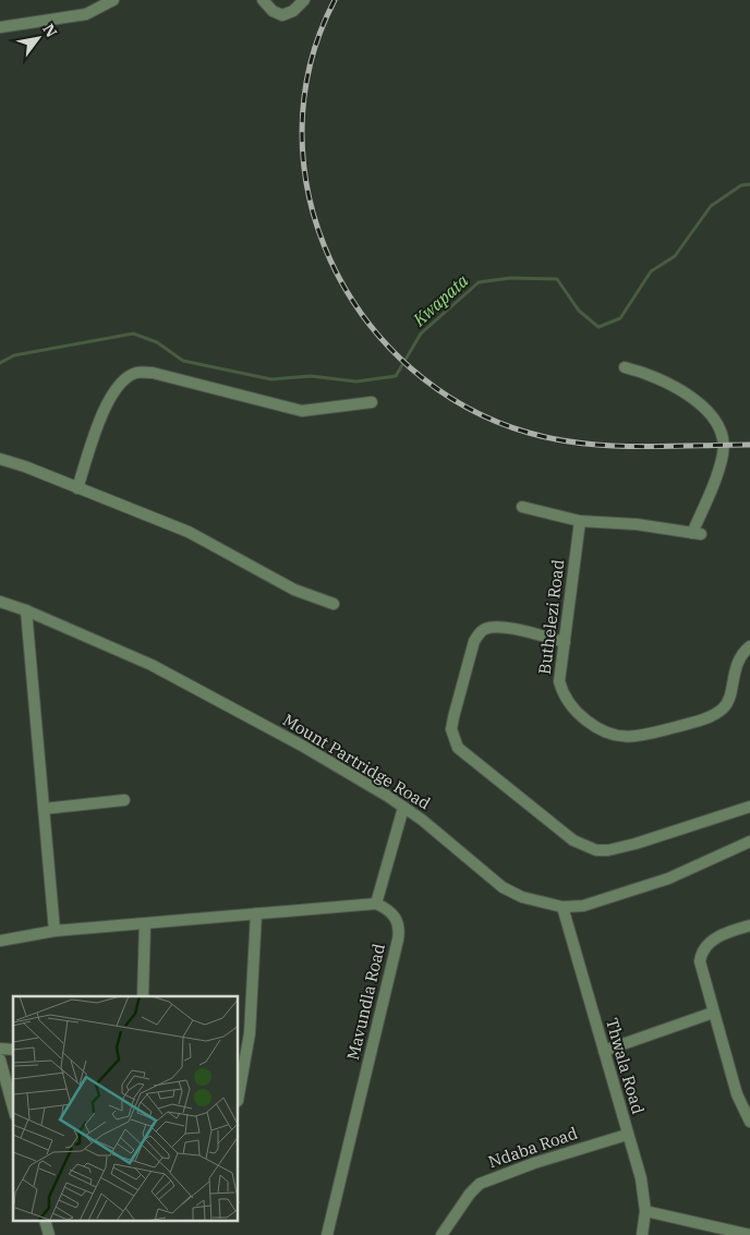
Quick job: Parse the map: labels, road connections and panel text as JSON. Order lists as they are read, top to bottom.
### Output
{
  "streets": {
    "street": [
      "Buthelezi Road",
      "Mount Partridge Road",
      "Mavundla Road",
      "Thwala Road",
      "Ndaba Road"
    ]
  },
  "crossings": [
    ["Mount Partridge Road", "Thwala Road"],
    ["Thwala Road", "Ndaba Road"]
  ],
  "water": ["Kwapata"],
  "north": "top right"
}
